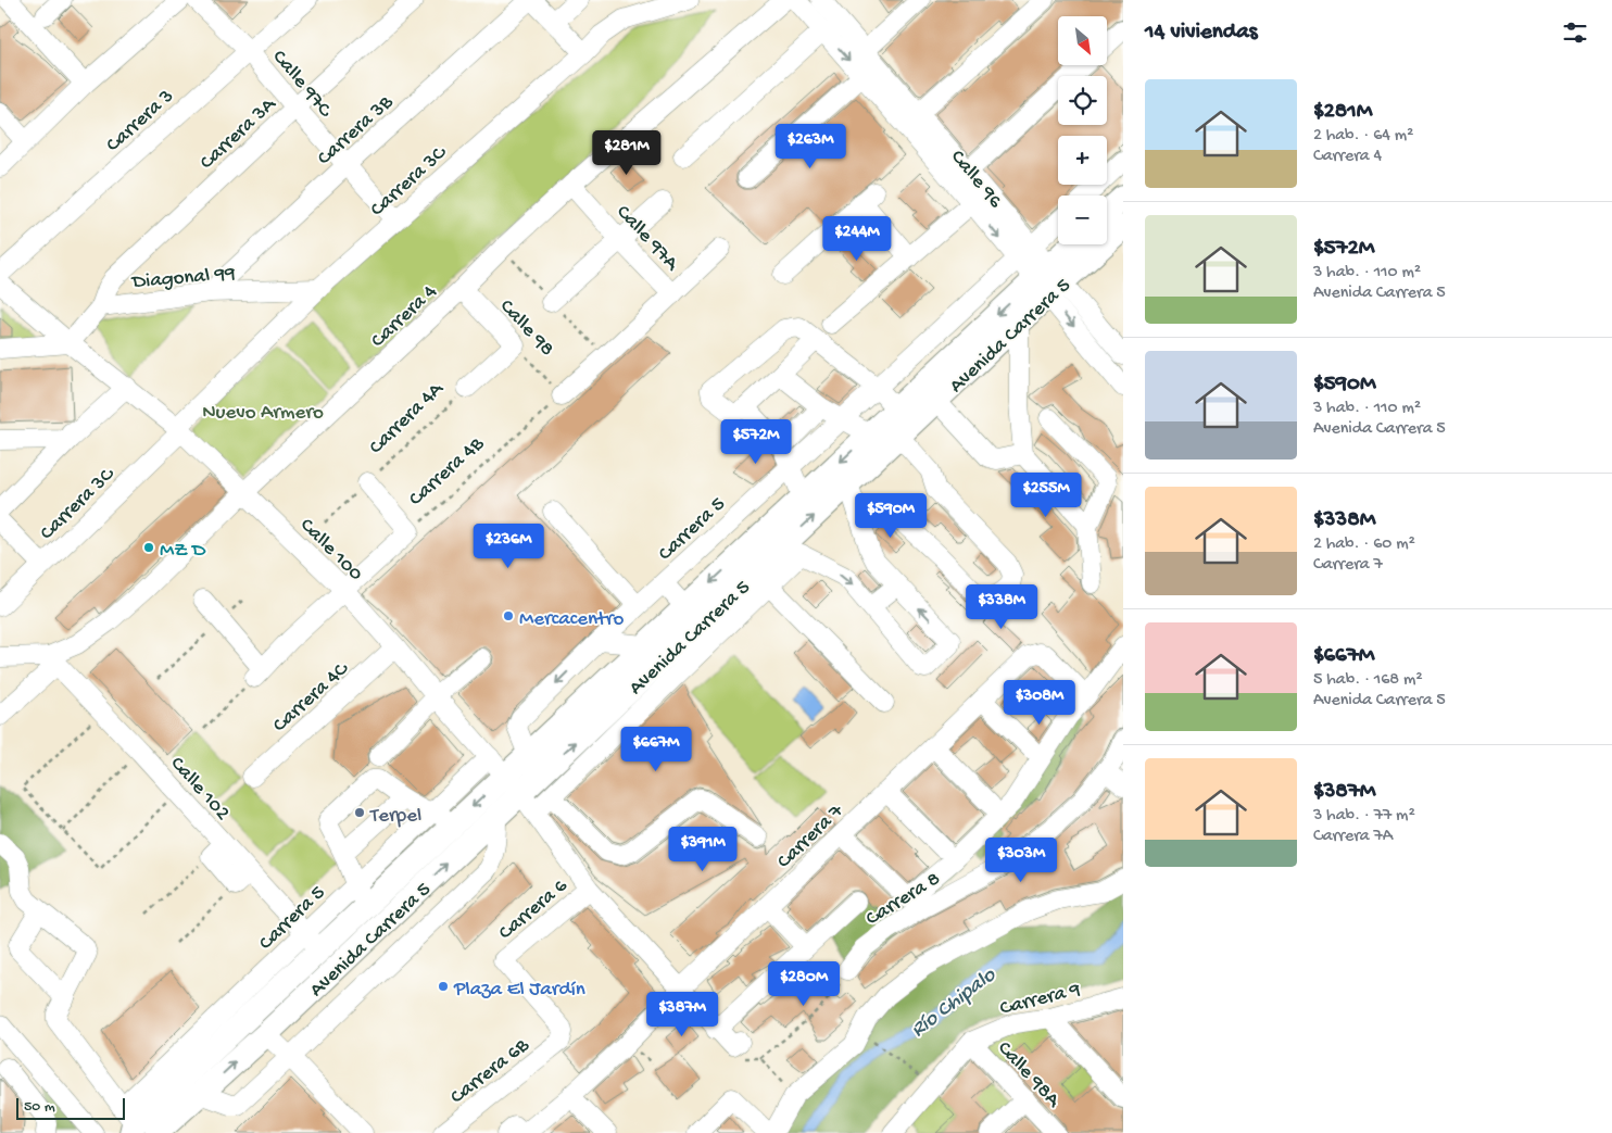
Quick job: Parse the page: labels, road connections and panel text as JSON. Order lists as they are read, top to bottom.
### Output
{
  "streets": {
    "main road": ["Avenida Carrera 5"],
    "street": [
      "Calle 97C",
      "Carrera 3",
      "Carrera 3B",
      "Carrera 3A",
      "Calle 96",
      "Carrera 3C",
      "Calle 97A",
      "Diagonal 99",
      "Carrera 4",
      "Calle 98",
      "Carrera 4A",
      "Carrera 4B",
      "Carrera 5",
      "Calle 100",
      "Carrera 4C",
      "Calle 102",
      "Carrera 7",
      "Carrera 8",
      "Carrera 6",
      "Carrera 9",
      "Carrera 6B",
      "Calle 98A"
    ]
  },
  "crossings": [
    ["Calle 97C", "Carrera 3"],
    ["Calle 97C", "Carrera 3B"],
    ["Calle 97C", "Carrera 3A"],
    ["Calle 97C", "Carrera 3C"],
    ["Carrera 3B", "Diagonal 99"],
    ["Carrera 3A", "Diagonal 99"],
    ["Calle 96", "Avenida Carrera 5"],
    ["Calle 96", "Carrera 5"],
    ["Carrera 3C", "Diagonal 99"],
    ["Carrera 3C", "Calle 100"],
    ["Calle 97A", "Carrera 4"],
    ["Carrera 4", "Calle 98"],
    ["Carrera 4", "Calle 100"],
    ["Carrera 4", "Calle 102"],
    ["Calle 98", "Carrera 4A"],
    ["Calle 98", "Carrera 4B"],
    ["Avenida Carrera 5", "Carrera 5"],
    ["Avenida Carrera 5", "Calle 100"],
    ["Avenida Carrera 5", "Calle 102"],
    ["Carrera 4B", "Calle 100"],
    ["Carrera 5", "Calle 100"],
    ["Carrera 5", "Calle 102"],
    ["Calle 100", "Carrera 4C"],
    ["Calle 100", "Carrera 7"],
    ["Calle 100", "Carrera 6"],
    ["Carrera 6", "Carrera 6B"],
    ["Carrera 9", "Calle 98A"]
  ],
  "water": ["Río Chipalo"],
  "parks": ["Nuevo Armero"],
  "places": [
    "MZ D",
    "Mercacentro",
    "Terpel",
    "Plaza El Jardín"
  ],
  "scale_bar": "50 m",
  "north": "bottom right",
  "page": {
    "heading": "14 viviendas",
    "map_buttons": ["+", "−"],
    "list": [
      {
        "name": "$281M",
        "note": "2 hab. · 64 m² · Carrera 4"
      },
      {
        "name": "$572M",
        "note": "3 hab. · 110 m² · Avenida Carrera 5"
      },
      {
        "name": "$590M",
        "note": "3 hab. · 110 m² · Avenida Carrera 5"
      },
      {
        "name": "$338M",
        "note": "2 hab. · 60 m² · Carrera 7"
      },
      {
        "name": "$667M",
        "note": "5 hab. · 168 m² · Avenida Carrera 5"
      },
      {
        "name": "$387M",
        "note": "3 hab. · 77 m² · Carrera 7A"
      }
    ],
    "price": [
      "$263M",
      "$281M",
      "$244M",
      "$572M",
      "$255M",
      "$590M",
      "$236M",
      "$338M",
      "$308M",
      "$667M",
      "$391M",
      "$303M",
      "$280M",
      "$387M"
    ],
    "scale": "50 m"
  }
}
